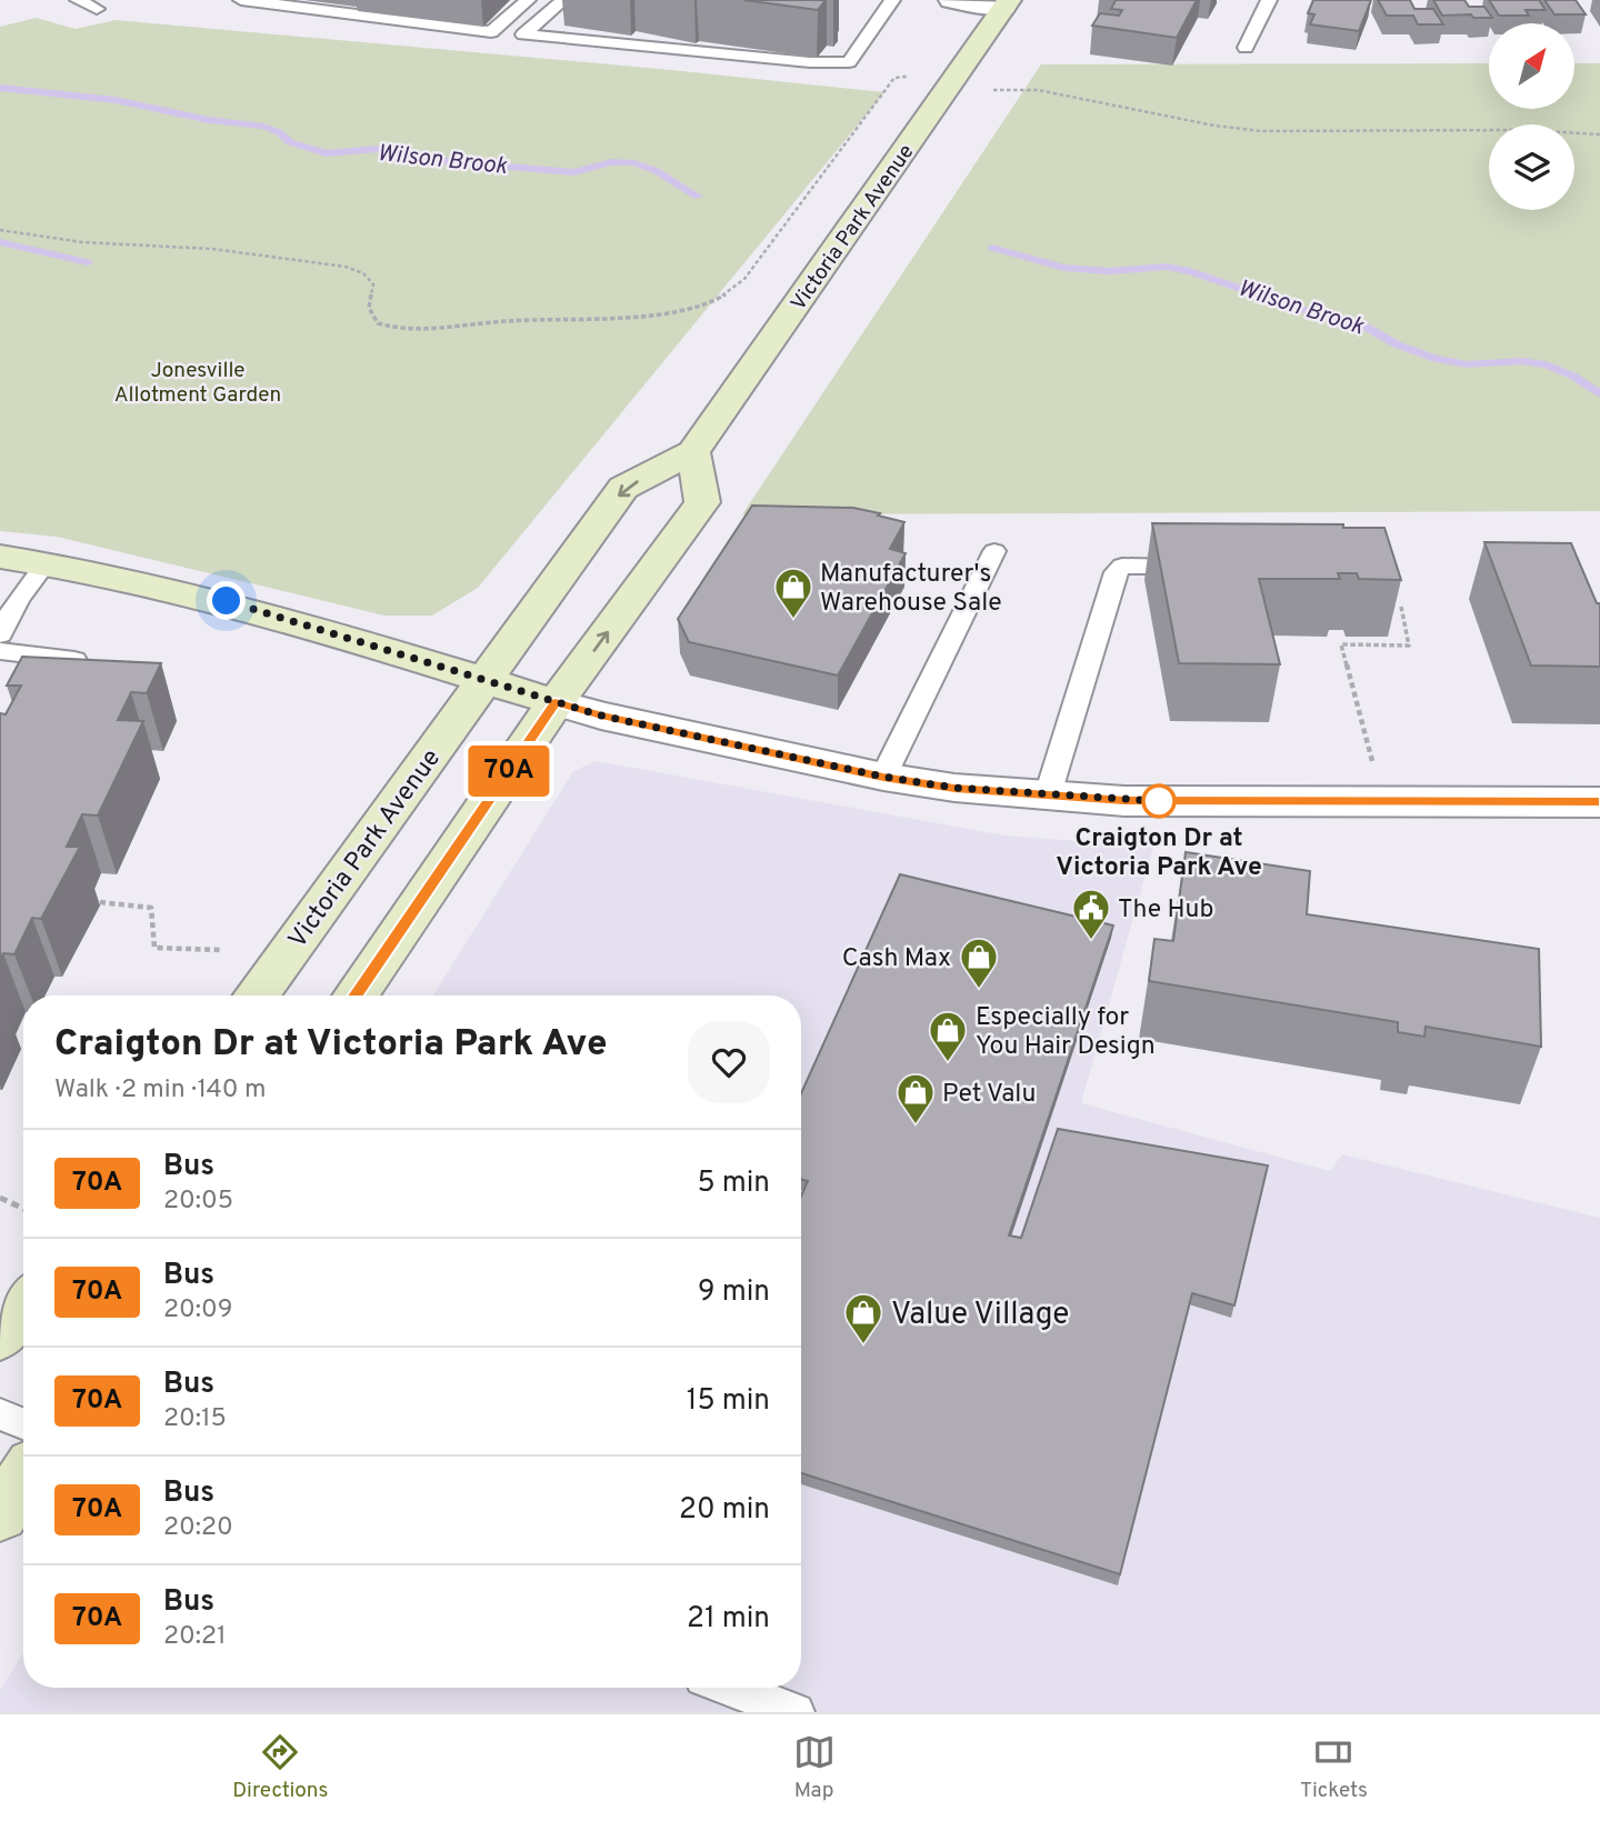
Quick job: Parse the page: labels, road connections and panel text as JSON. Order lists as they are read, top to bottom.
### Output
{
  "streets": {
    "main road": ["Victoria Park Avenue"]
  },
  "water": ["Wilson Brook"],
  "parks": ["Jonesville Allotment Garden"],
  "places": {
    "shop": [
      "Manufacturer's Warehouse Sale",
      "Cash Max",
      "Especially for You Hair Design",
      "Pet Valu",
      "Value Village"
    ],
    "other": ["Craigton Dr at Victoria Park Ave"],
    "public building": ["The Hub"]
  },
  "lines": ["bus line 70A"],
  "north": "top right",
  "page": {
    "on_map": "70A",
    "heading": ["Craigton Dr at Victoria Park Ave", "Walk · 2 min · 140 m"],
    "list": [
      {
        "mark": "70A",
        "name": "Bus",
        "note": "20:05",
        "value": "5 min"
      },
      {
        "mark": "70A",
        "name": "Bus",
        "note": "20:09",
        "value": "9 min"
      },
      {
        "mark": "70A",
        "name": "Bus",
        "note": "20:15",
        "value": "15 min"
      },
      {
        "mark": "70A",
        "name": "Bus",
        "note": "20:20",
        "value": "20 min"
      },
      {
        "mark": "70A",
        "name": "Bus",
        "note": "20:21",
        "value": "21 min"
      }
    ],
    "tabs": ["Directions", "Map", "Tickets"]
  }
}
